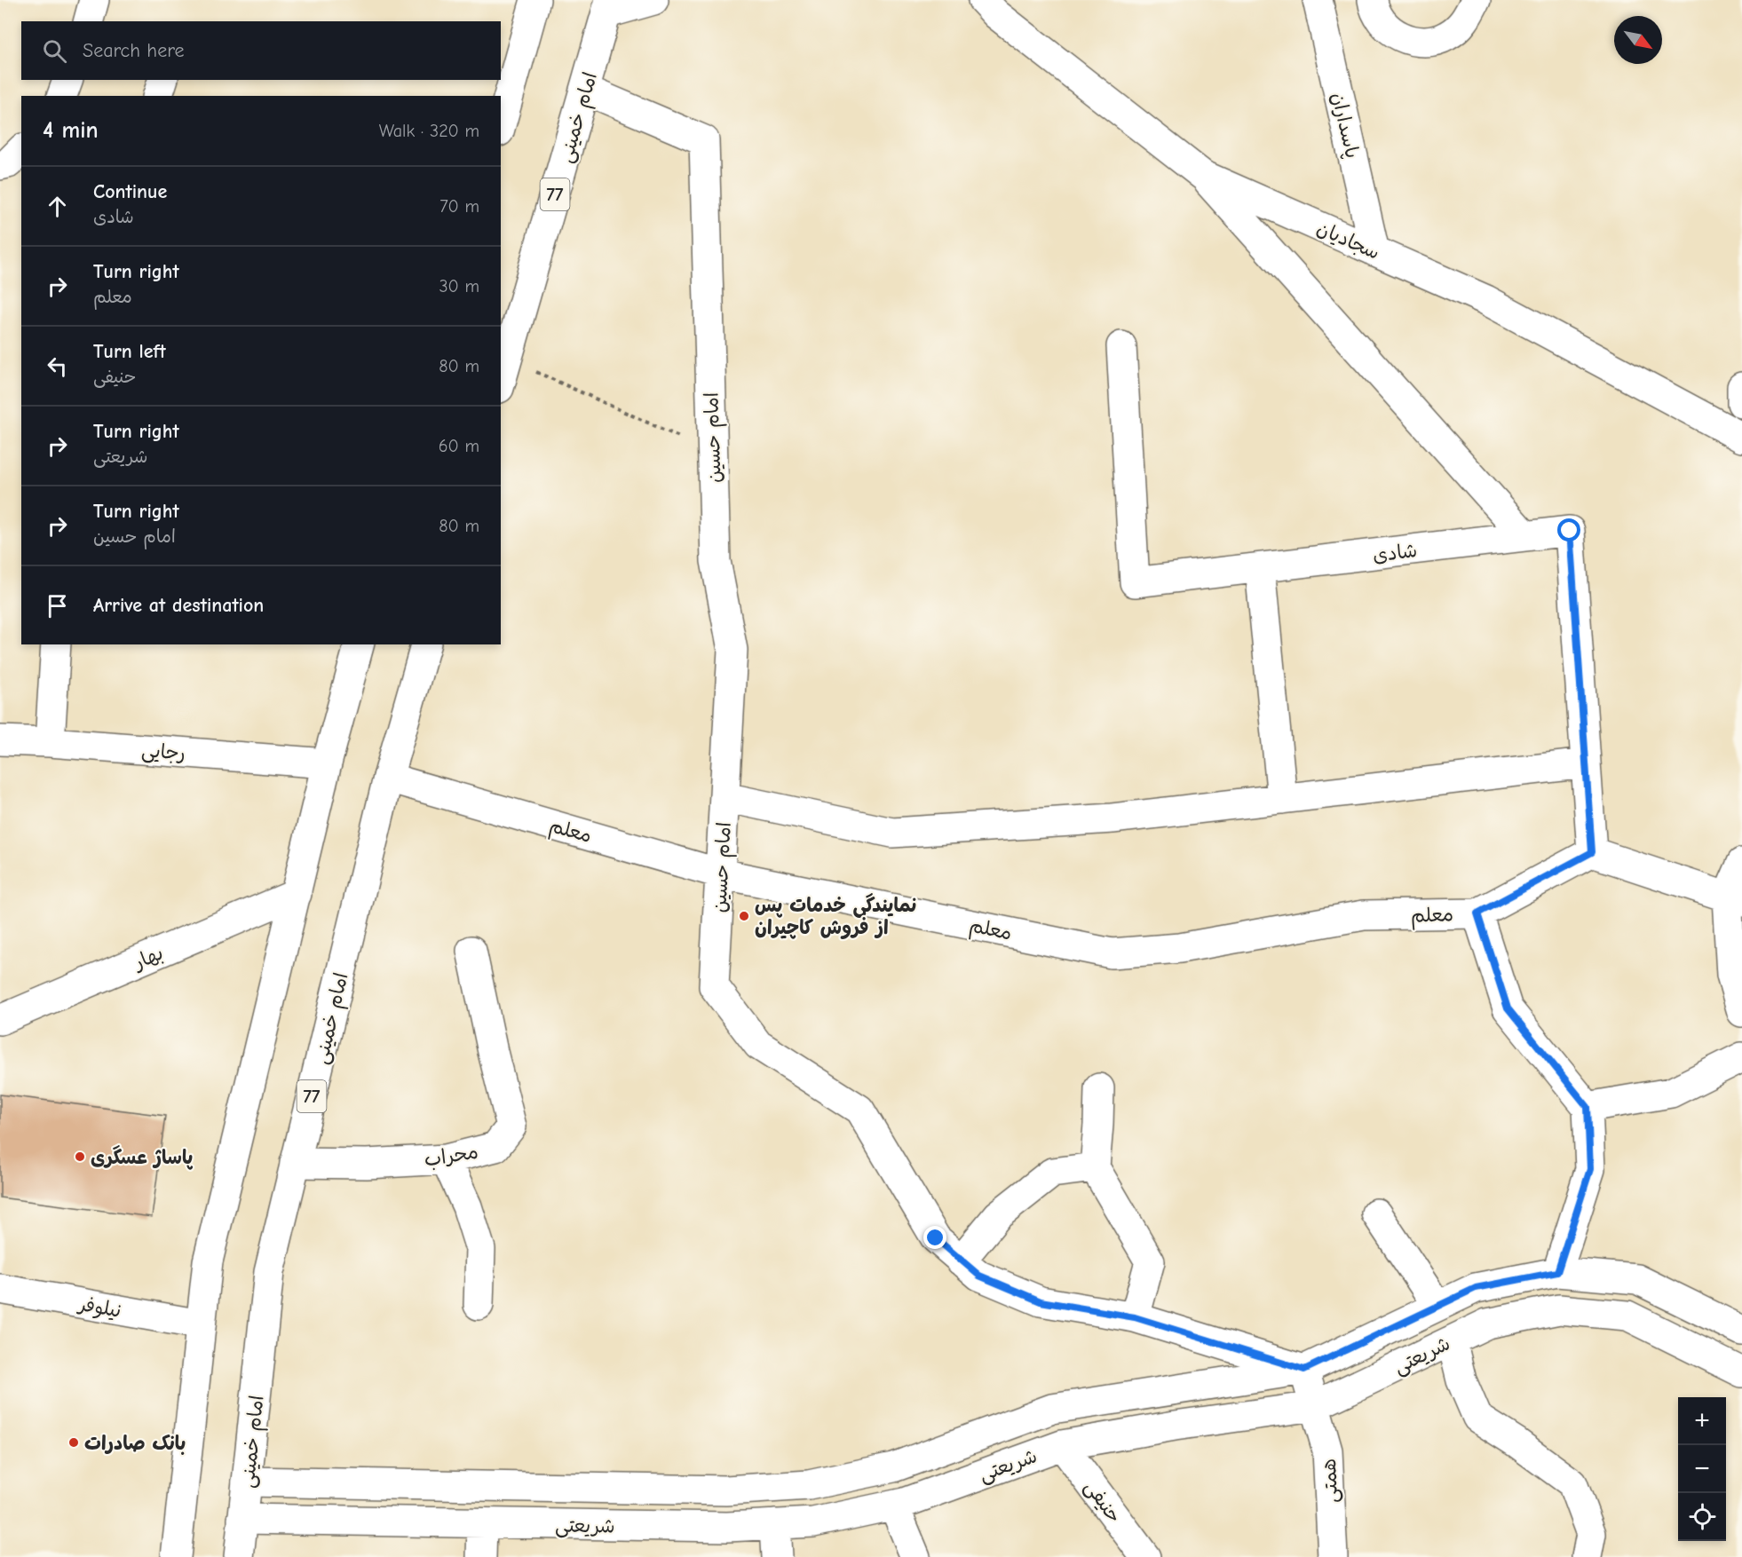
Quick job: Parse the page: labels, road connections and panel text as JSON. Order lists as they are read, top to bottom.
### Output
{
  "streets": {
    "main road": [
      "امام خمینی",
      "پاسداران",
      "77",
      "سجادیان",
      "امام حسین",
      "شادی",
      "رجایی",
      "معلم",
      "بهار",
      "محراب",
      "نیلوفر",
      "شریعتی",
      "همتی",
      "حنیفی"
    ]
  },
  "crossings": [
    ["امام خمینی", "امام حسین"],
    ["امام خمینی", "معلم"],
    ["امام خمینی", "محراب"],
    ["امام خمینی", "شریعتی"],
    ["پاسداران", "سجادیان"],
    ["امام حسین", "معلم"],
    ["امام حسین", "شریعتی"],
    ["امام حسین", "همتی"],
    ["شادی", "معلم"],
    ["شریعتی", "همتی"],
    ["شریعتی", "حنیفی"]
  ],
  "places": ["نمایندگی خدمات پس از فروش کاچیران", "پاساژ عسگری", "بانک صادرات"],
  "north": "bottom right",
  "page": {
    "search": "Search here",
    "heading": ["4 min", "Walk · 320 m"],
    "list": [
      ["Continue", "شادی", "70 m"],
      ["Turn right", "معلم", "30 m"],
      ["Turn left", "حنیفی", "80 m"],
      ["Turn right", "شریعتی", "60 m"],
      ["Turn right", "امام حسین", "80 m"],
      "Arrive at destination"
    ],
    "map_buttons": ["+", "−"]
  }
}
